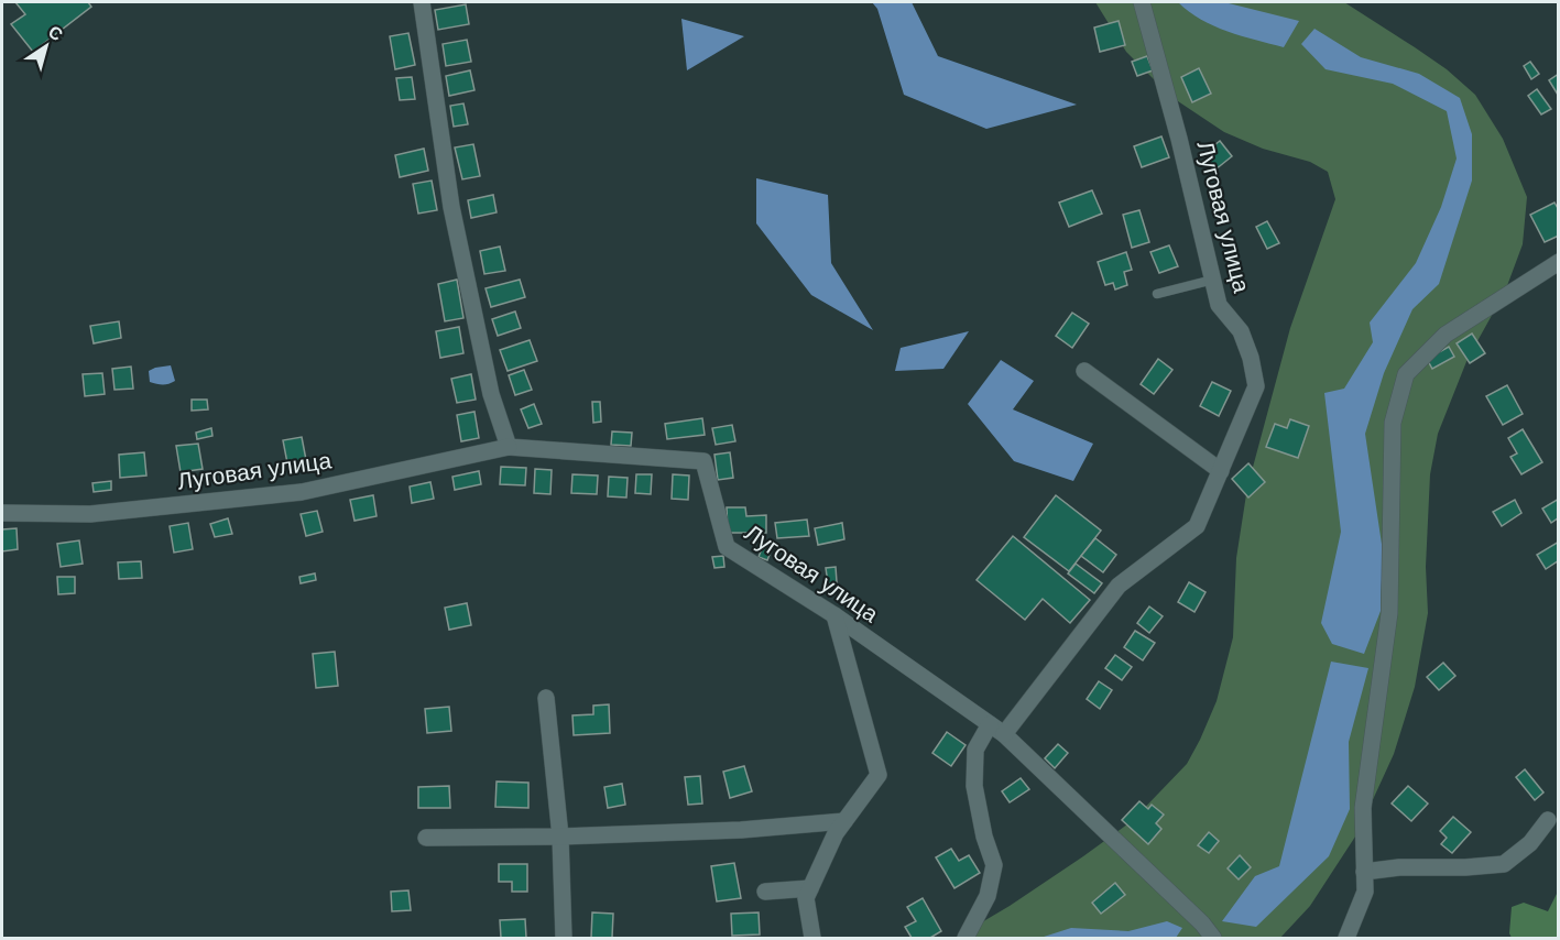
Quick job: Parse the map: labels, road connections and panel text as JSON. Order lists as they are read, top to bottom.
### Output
{
  "streets": {
    "street": ["Луговая улица"]
  },
  "north": "top right"
}
